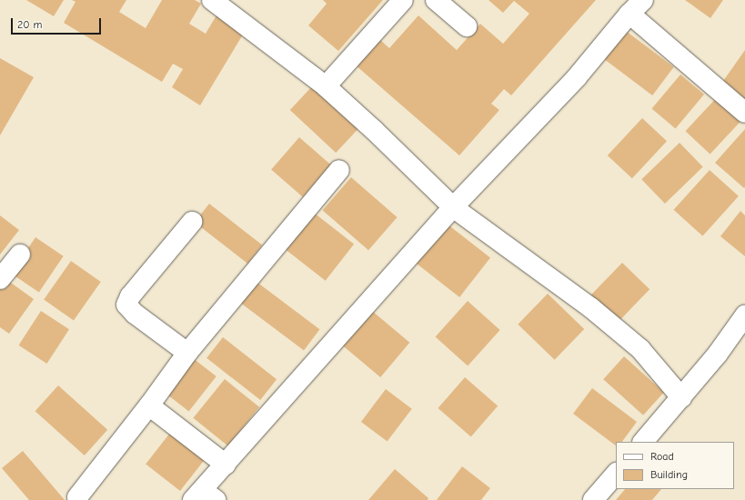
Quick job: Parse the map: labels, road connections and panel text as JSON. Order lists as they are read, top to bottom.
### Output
{
  "legend": ["Road", "Building"],
  "scale_bar": "20 m"
}
